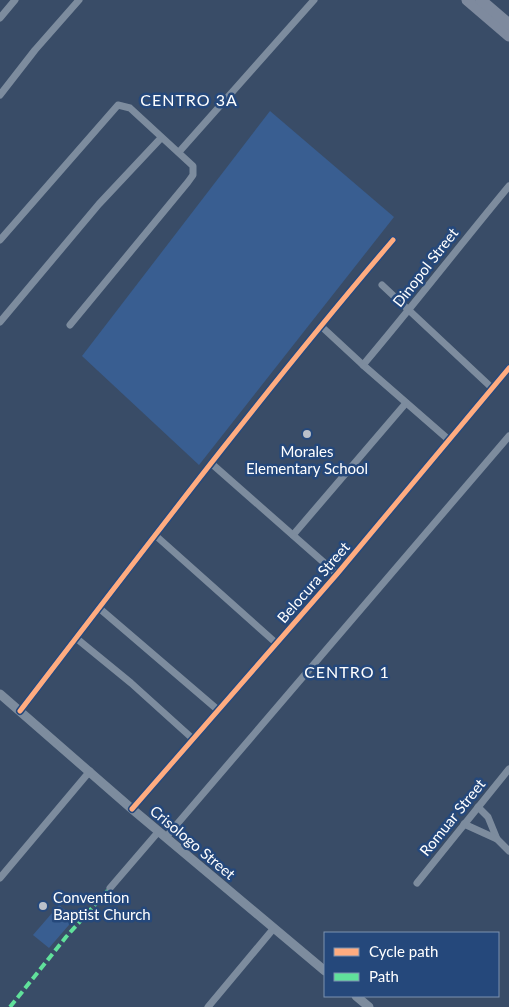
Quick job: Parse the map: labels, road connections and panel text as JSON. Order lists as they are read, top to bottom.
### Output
{
  "streets": {
    "street": [
      "Dinopol Street",
      "Belocura Street",
      "Romuar Street",
      "Crisologo Street"
    ]
  },
  "crossings": [
    ["Belocura Street", "Crisologo Street"]
  ],
  "districts": ["CENTRO 3A", "CENTRO 1"],
  "places": ["Morales Elementary School", "Convention Baptist Church"],
  "legend": ["Cycle path", "Path"]
}
